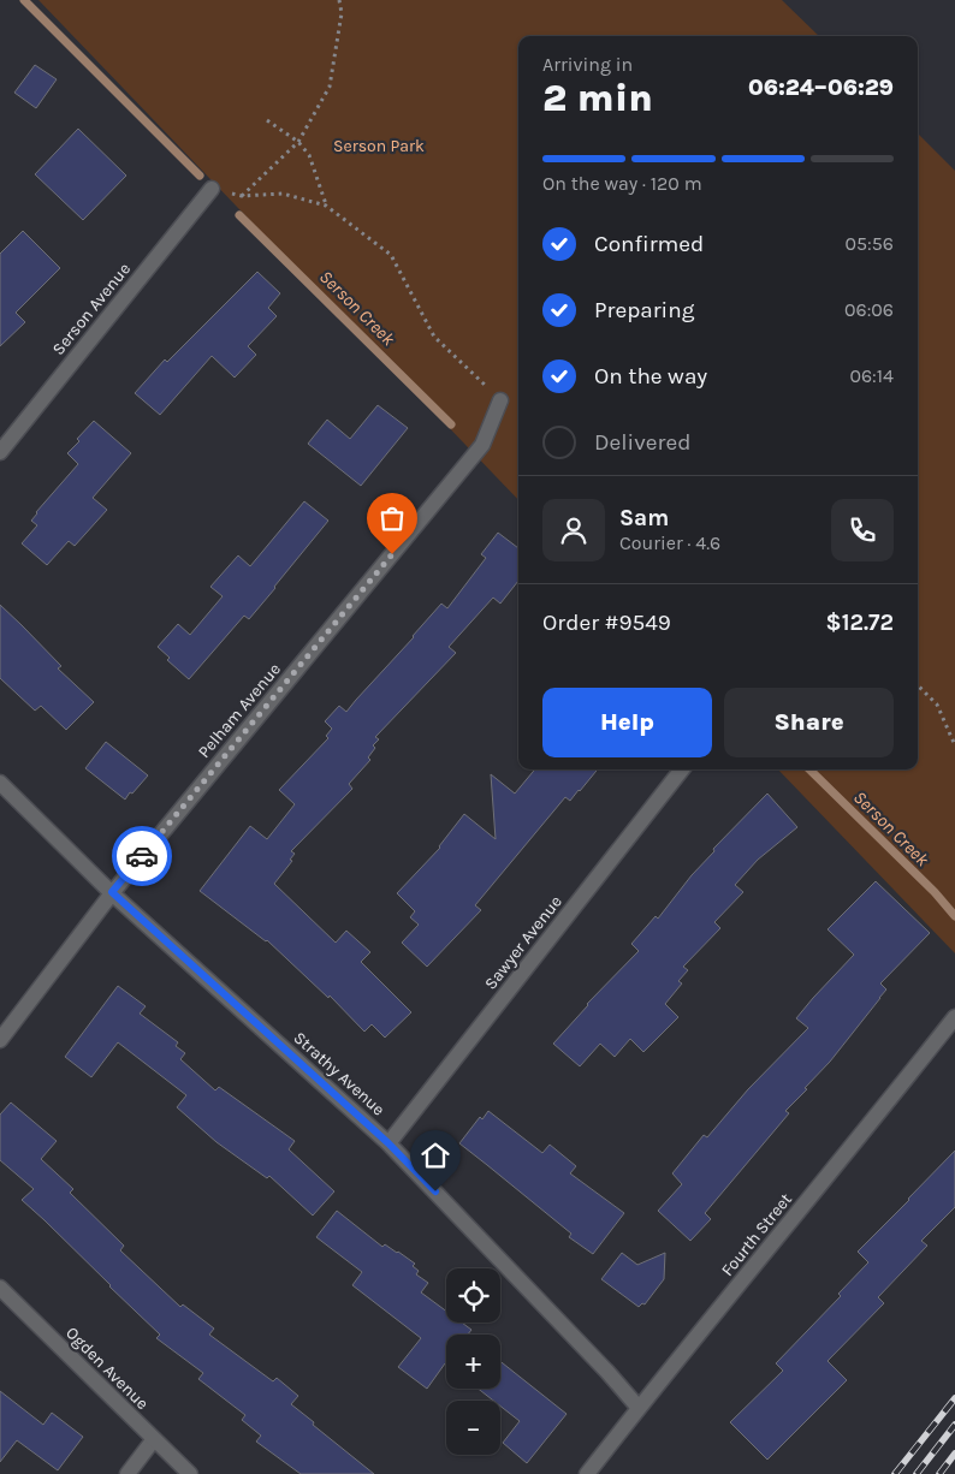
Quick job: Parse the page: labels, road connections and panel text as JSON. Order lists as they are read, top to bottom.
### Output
{
  "streets": {
    "street": [
      "Serson Avenue",
      "Pelham Avenue",
      "Sawyer Avenue",
      "Strathy Avenue",
      "Fourth Street",
      "Ogden Avenue"
    ]
  },
  "crossings": [
    ["Pelham Avenue", "Strathy Avenue"],
    ["Sawyer Avenue", "Strathy Avenue"],
    ["Strathy Avenue", "Fourth Street"]
  ],
  "water": ["Serson Creek"],
  "parks": ["Serson Park"],
  "page": {
    "heading": ["2 min", "Arriving in", "06:24–06:29"],
    "panel": [
      "Sam",
      "Courier · 4.6",
      "Order #9549",
      "$12.72"
    ],
    "bar": "On the way · 120 m",
    "list": [
      ["Confirmed", "05:56"],
      ["Preparing", "06:06"],
      ["On the way", "06:14"],
      "Delivered"
    ],
    "buttons": ["Help", "Share"],
    "map_buttons": ["+", "−"]
  }
}
